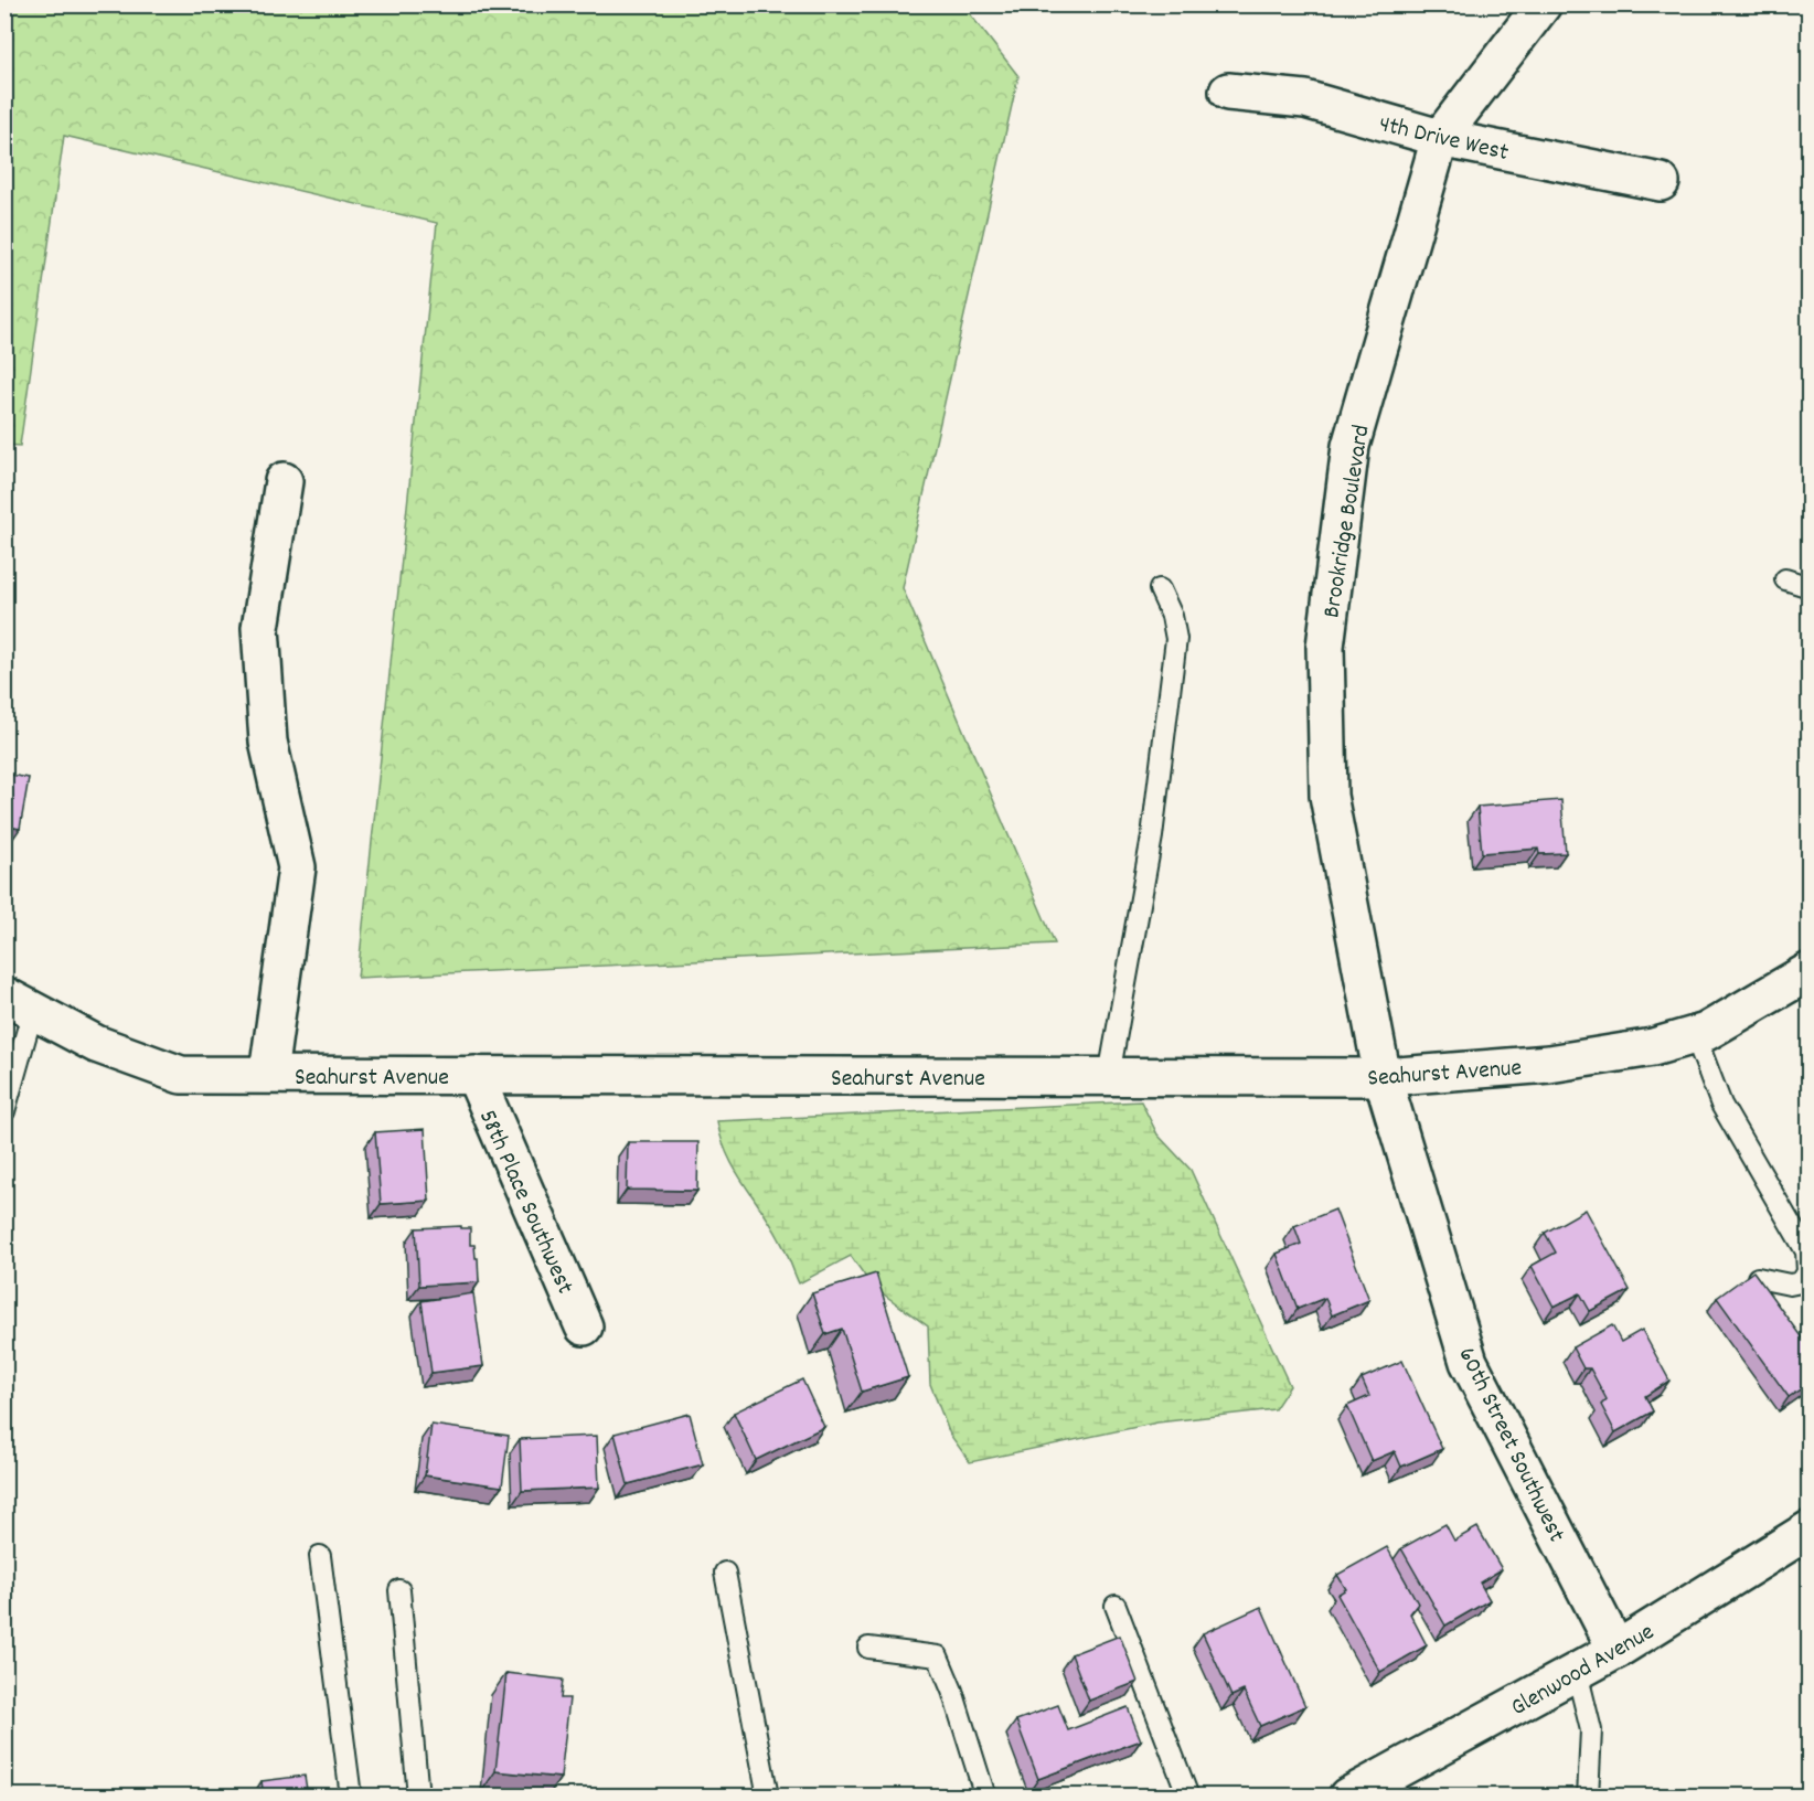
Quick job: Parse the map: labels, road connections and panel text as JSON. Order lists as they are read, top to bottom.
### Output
{
  "streets": {
    "street": [
      "4th Drive West",
      "Brookridge Boulevard",
      "Seahurst Avenue",
      "58th Place Southwest",
      "60th Street Southwest",
      "Glenwood Avenue"
    ]
  },
  "crossings": [
    ["4th Drive West", "Brookridge Boulevard"],
    ["Brookridge Boulevard", "Seahurst Avenue"],
    ["Brookridge Boulevard", "60th Street Southwest"],
    ["Seahurst Avenue", "58th Place Southwest"],
    ["Seahurst Avenue", "60th Street Southwest"],
    ["60th Street Southwest", "Glenwood Avenue"]
  ]
}
